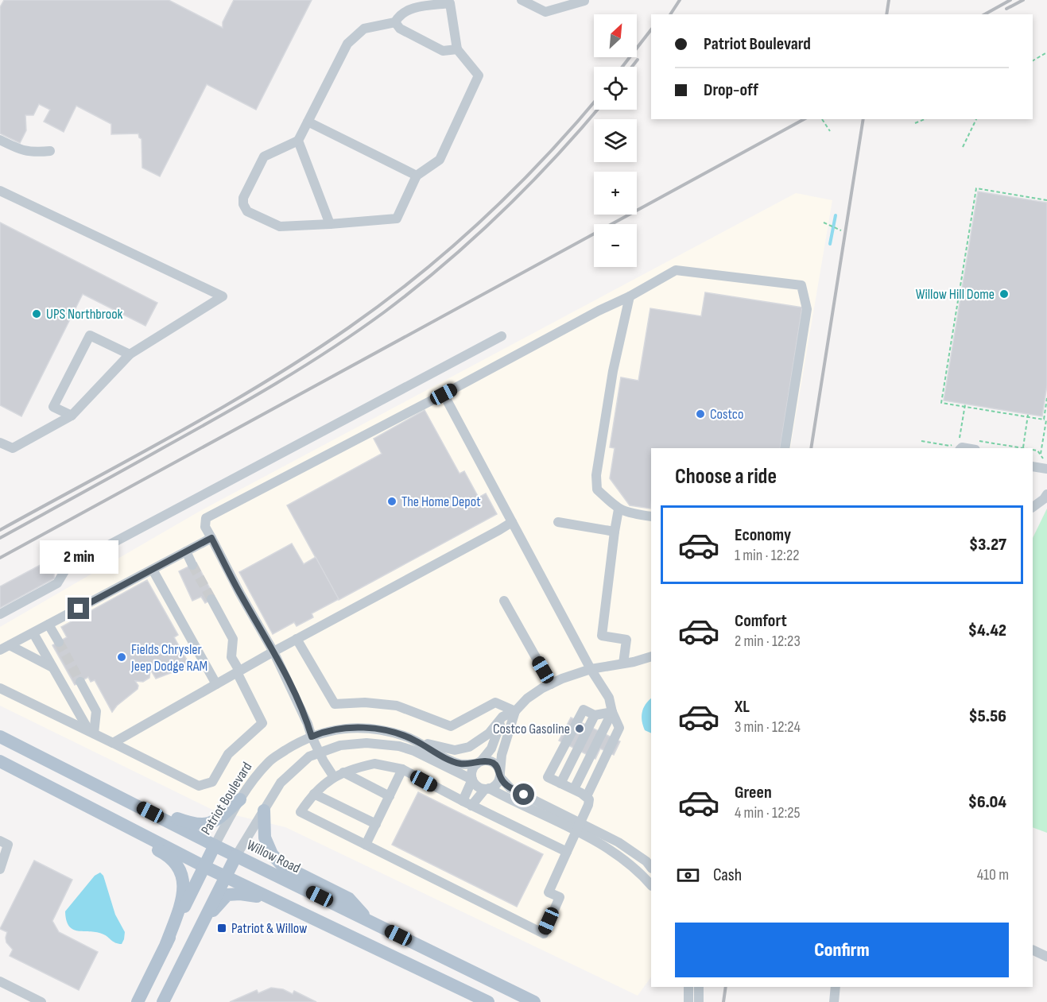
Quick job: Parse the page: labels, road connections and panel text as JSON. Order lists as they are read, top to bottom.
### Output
{
  "streets": {
    "main road": ["Patriot Boulevard", "Willow Road"]
  },
  "crossings": [
    ["Patriot Boulevard", "Willow Road"]
  ],
  "places": {
    "other": [
      "Willow Hill Dome",
      "UPS Northbrook",
      "Costco",
      "The Home Depot",
      "Fields Chrysler Jeep Dodge RAM",
      "Costco Gasoline"
    ],
    "transit": ["Patriot & Willow"]
  },
  "north": "top right",
  "page": {
    "map_buttons": ["+", "−"],
    "banner": ["Patriot Boulevard", "Drop-off"],
    "heading": "Choose a ride",
    "list": [
      {
        "name": "Economy",
        "note": "1 min · 12:22",
        "value": "$3.27"
      },
      {
        "name": "Comfort",
        "note": "2 min · 12:23",
        "value": "$4.42"
      },
      {
        "name": "XL",
        "note": "3 min · 12:24",
        "value": "$5.56"
      },
      {
        "name": "Green",
        "note": "4 min · 12:25",
        "value": "$6.04"
      }
    ],
    "bubble": "2 min",
    "pay": ["Cash", "410 m"],
    "buttons": "Confirm"
  }
}
